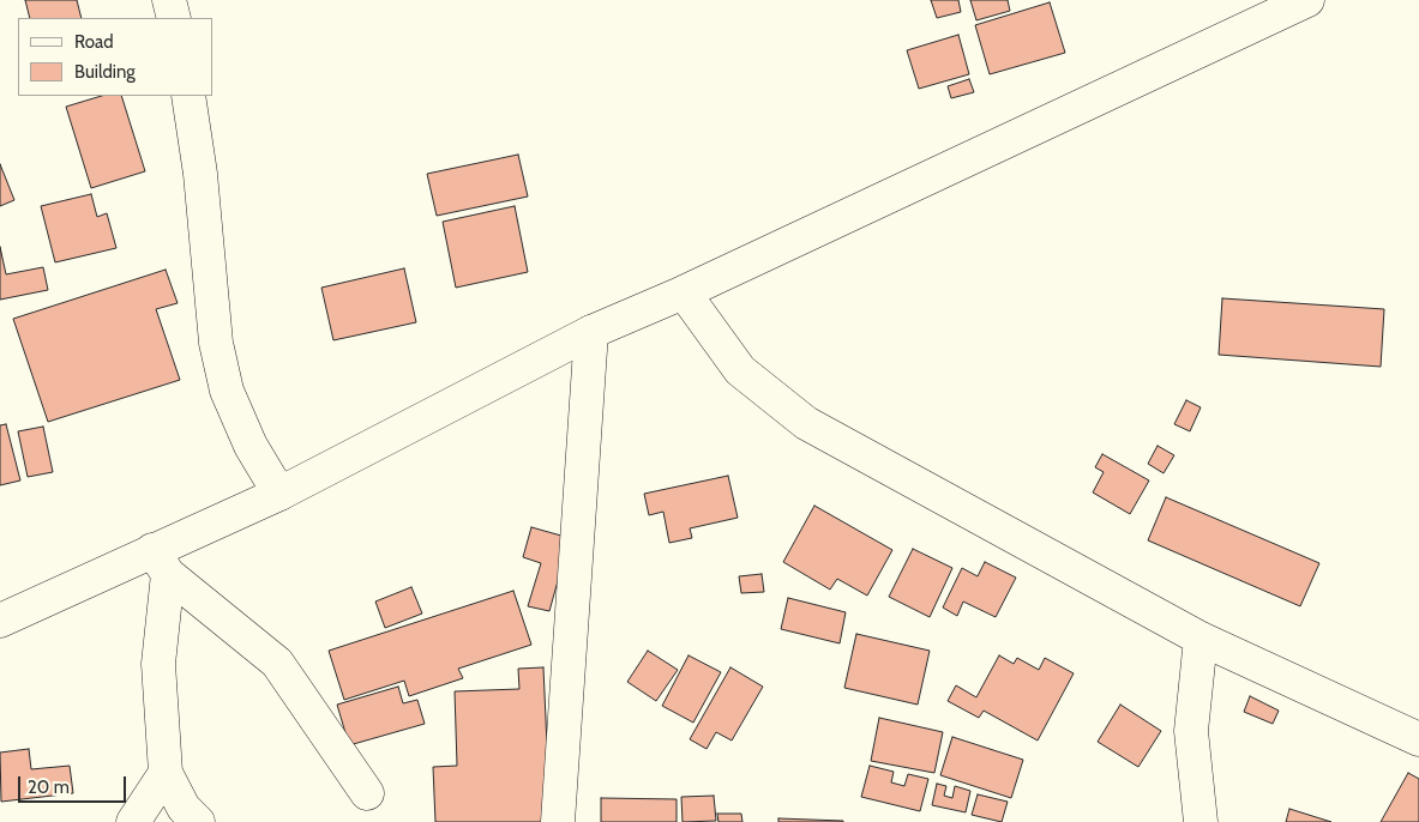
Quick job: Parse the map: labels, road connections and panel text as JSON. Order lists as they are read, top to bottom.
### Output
{
  "legend": ["Road", "Building"],
  "scale_bar": "20 m"
}
